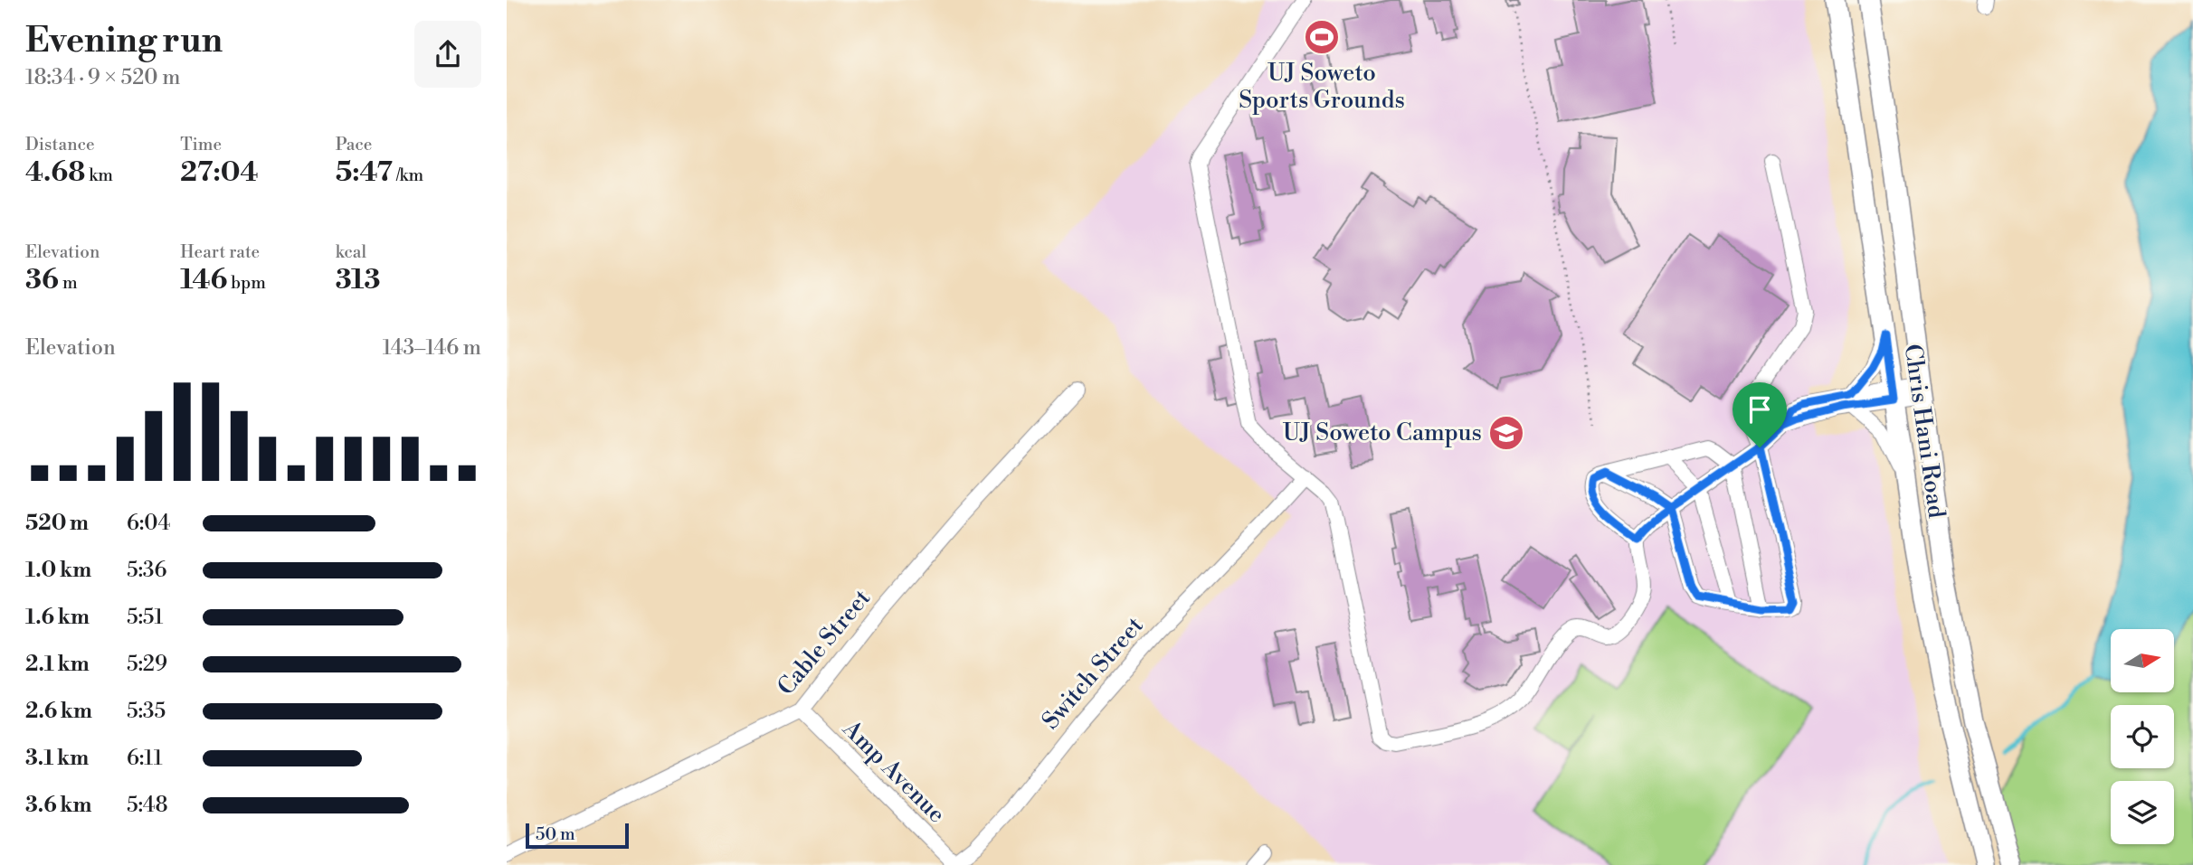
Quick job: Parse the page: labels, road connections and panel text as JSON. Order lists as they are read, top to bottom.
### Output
{
  "streets": {
    "main road": ["Chris Hani Road"],
    "street": ["Cable Street", "Switch Street", "Amp Avenue"]
  },
  "crossings": [
    ["Cable Street", "Amp Avenue"],
    ["Switch Street", "Amp Avenue"]
  ],
  "places": {
    "sports": ["UJ Soweto Sports Grounds"],
    "school or university": ["UJ Soweto Campus"]
  },
  "scale_bar": "50 m",
  "north": "right",
  "page": {
    "heading": ["Evening run", "18:34 · 9 × 520 m"],
    "stats": [
      ["Distance", "4.68 km"],
      ["Time", "27:04"],
      ["Pace", "5:47 /km"],
      ["Elevation", "36 m"],
      ["Heart rate", "146 bpm"],
      ["kcal", "313"]
    ],
    "chart": ["Elevation", "143–146 m"],
    "list": [
      {
        "name": "520 m",
        "note": "6:04"
      },
      {
        "name": "1.0 km",
        "note": "5:36"
      },
      {
        "name": "1.6 km",
        "note": "5:51"
      },
      {
        "name": "2.1 km",
        "note": "5:29"
      },
      {
        "name": "2.6 km",
        "note": "5:35"
      },
      {
        "name": "3.1 km",
        "note": "6:11"
      },
      {
        "name": "3.6 km",
        "note": "5:48"
      }
    ],
    "scale": "50 m"
  }
}
